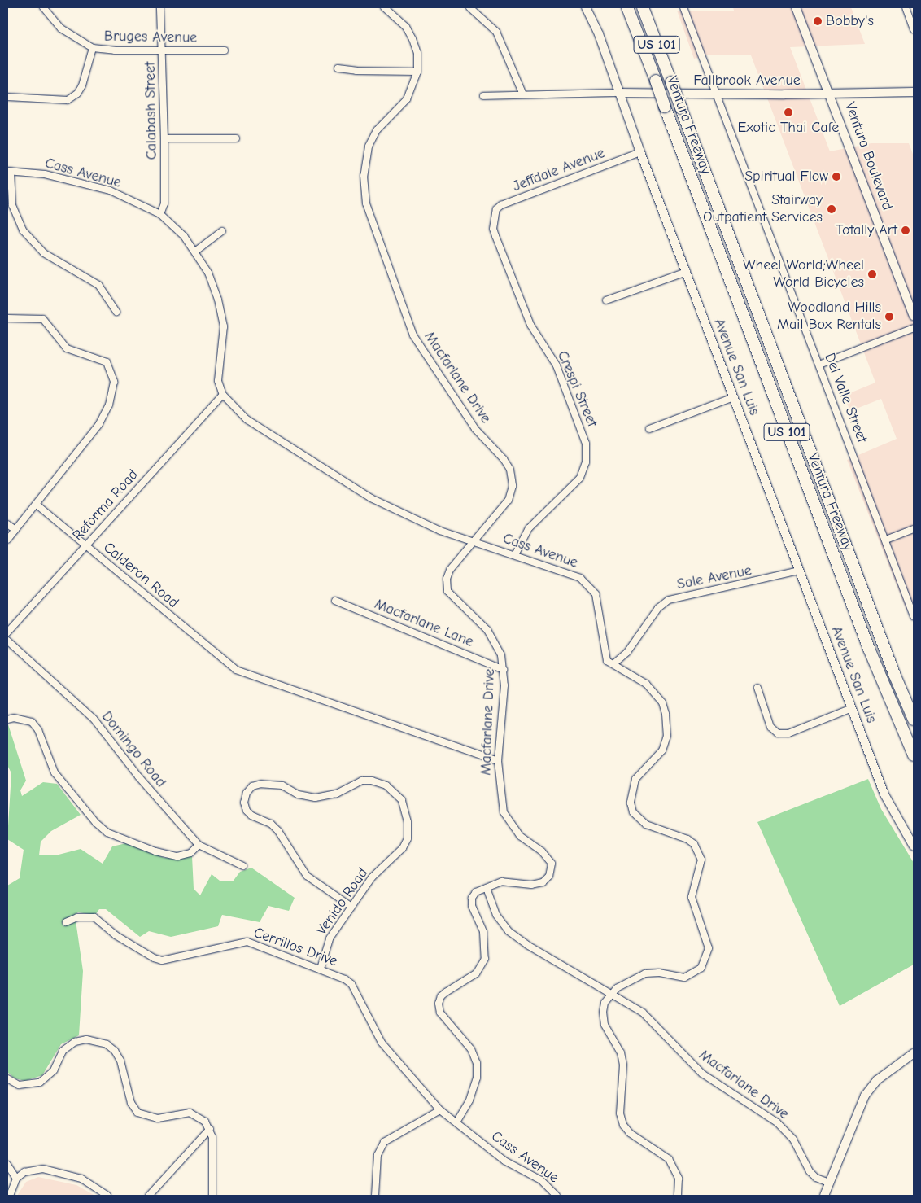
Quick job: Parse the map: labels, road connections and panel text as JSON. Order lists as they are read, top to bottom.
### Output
{
  "streets": {
    "highway": ["US 101", "Ventura Freeway"],
    "street": [
      "Bruges Avenue",
      "Fallbrook Avenue",
      "Calabash Street",
      "Ventura Boulevard",
      "Jeffdale Avenue",
      "Cass Avenue",
      "Avenue San Luis",
      "Macfarlane Drive",
      "Crespi Street",
      "Del Valle Street",
      "Reforma Road",
      "Calderon Road",
      "Sale Avenue",
      "Macfarlane Lane",
      "Domingo Road",
      "Venido Road",
      "Cerrillos Drive"
    ]
  },
  "crossings": [
    ["Bruges Avenue", "Calabash Street"],
    ["Fallbrook Avenue", "Ventura Boulevard"],
    ["Fallbrook Avenue", "Avenue San Luis"],
    ["Fallbrook Avenue", "Del Valle Street"],
    ["Calabash Street", "Cass Avenue"],
    ["Jeffdale Avenue", "Avenue San Luis"],
    ["Jeffdale Avenue", "Crespi Street"],
    ["Cass Avenue", "Macfarlane Drive"],
    ["Cass Avenue", "Crespi Street"],
    ["Cass Avenue", "Reforma Road"],
    ["Cass Avenue", "Sale Avenue"],
    ["Cass Avenue", "Cerrillos Drive"],
    ["Avenue San Luis", "Sale Avenue"],
    ["Macfarlane Drive", "Calderon Road"],
    ["Macfarlane Drive", "Macfarlane Lane"],
    ["Reforma Road", "Calderon Road"],
    ["Venido Road", "Cerrillos Drive"]
  ],
  "places": [
    "Bobby's",
    "Exotic Thai Cafe",
    "Spiritual Flow",
    "Stairway Outpatient Services",
    "Totally Art",
    "Wheel World;Wheel World Bicycles",
    "Woodland Hills Mail Box Rentals"
  ]
}
